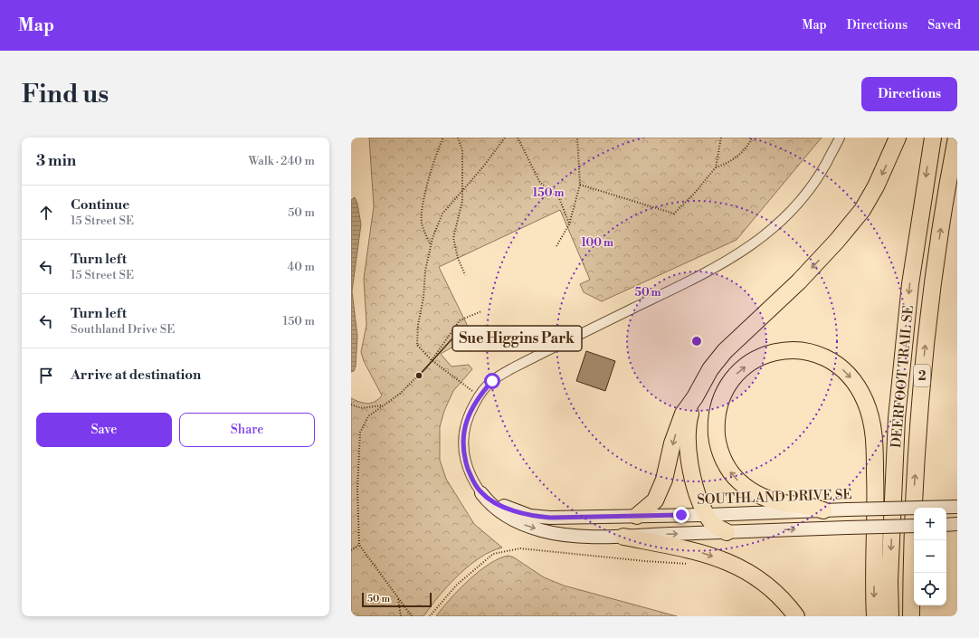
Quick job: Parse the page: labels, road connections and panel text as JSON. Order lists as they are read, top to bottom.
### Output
{
  "streets": {
    "highway": ["2", "DEERFOOT TRAIL SE"],
    "main road": ["SOUTHLAND DRIVE SE"]
  },
  "places": ["Sue Higgins Park"],
  "scale_bar": "50 m",
  "page": {
    "header": "Map",
    "nav": ["Map", "Directions", "Saved"],
    "buttons": [
      "Directions",
      ["Save", "Share"]
    ],
    "title": "Find us",
    "heading": ["3 min", "Walk · 240 m"],
    "list": [
      ["Continue", "15 Street SE", "50 m"],
      ["Turn left", "15 Street SE", "40 m"],
      ["Turn left", "Southland Drive SE", "150 m"],
      "Arrive at destination"
    ],
    "map_buttons": ["+", "−"],
    "scale": "50 m"
  },
  "rings": ["150 m", "100 m", "50 m"]
}
